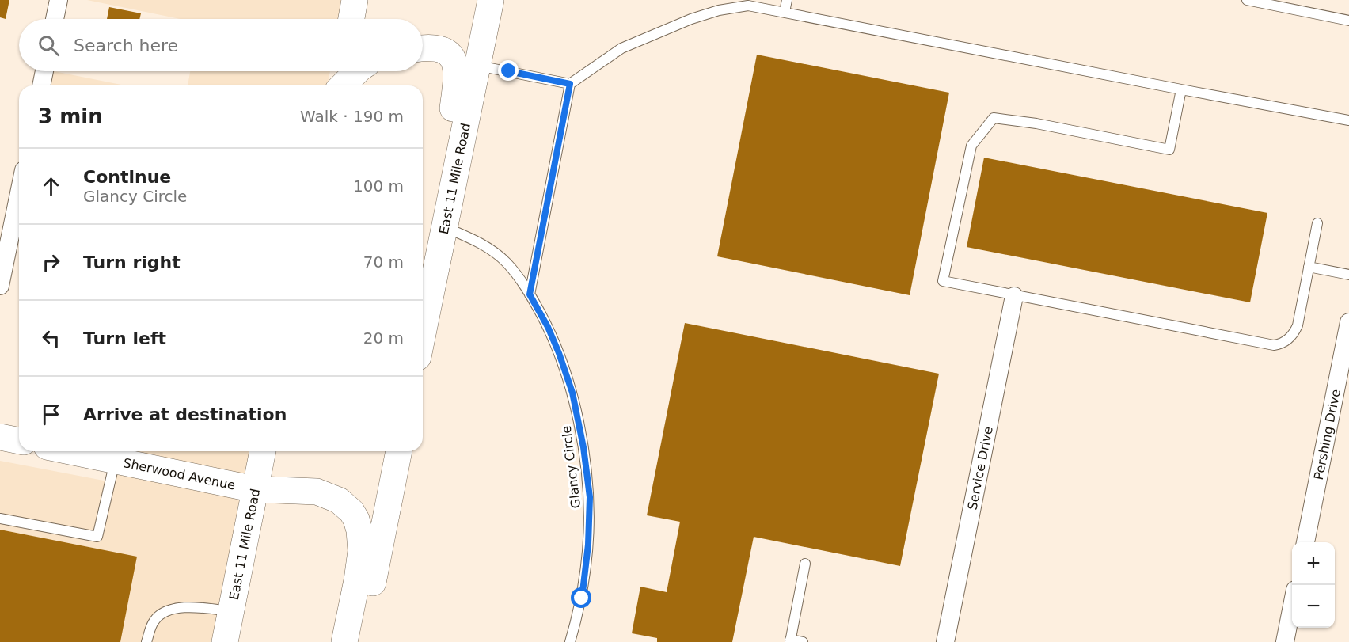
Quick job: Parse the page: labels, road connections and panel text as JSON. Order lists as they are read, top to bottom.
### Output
{
  "streets": {
    "main road": ["East 11 Mile Road", "Sherwood Avenue"],
    "street": ["Pershing Drive", "Service Drive"],
    "lane": ["Glancy Circle"]
  },
  "crossings": [
    ["East 11 Mile Road", "Glancy Circle"],
    ["East 11 Mile Road", "Sherwood Avenue"]
  ],
  "page": {
    "search": "Search here",
    "heading": ["3 min", "Walk · 190 m"],
    "list": [
      ["Continue", "Glancy Circle", "100 m"],
      ["Turn right", "70 m"],
      ["Turn left", "20 m"],
      "Arrive at destination"
    ],
    "map_buttons": ["+", "−"]
  }
}
